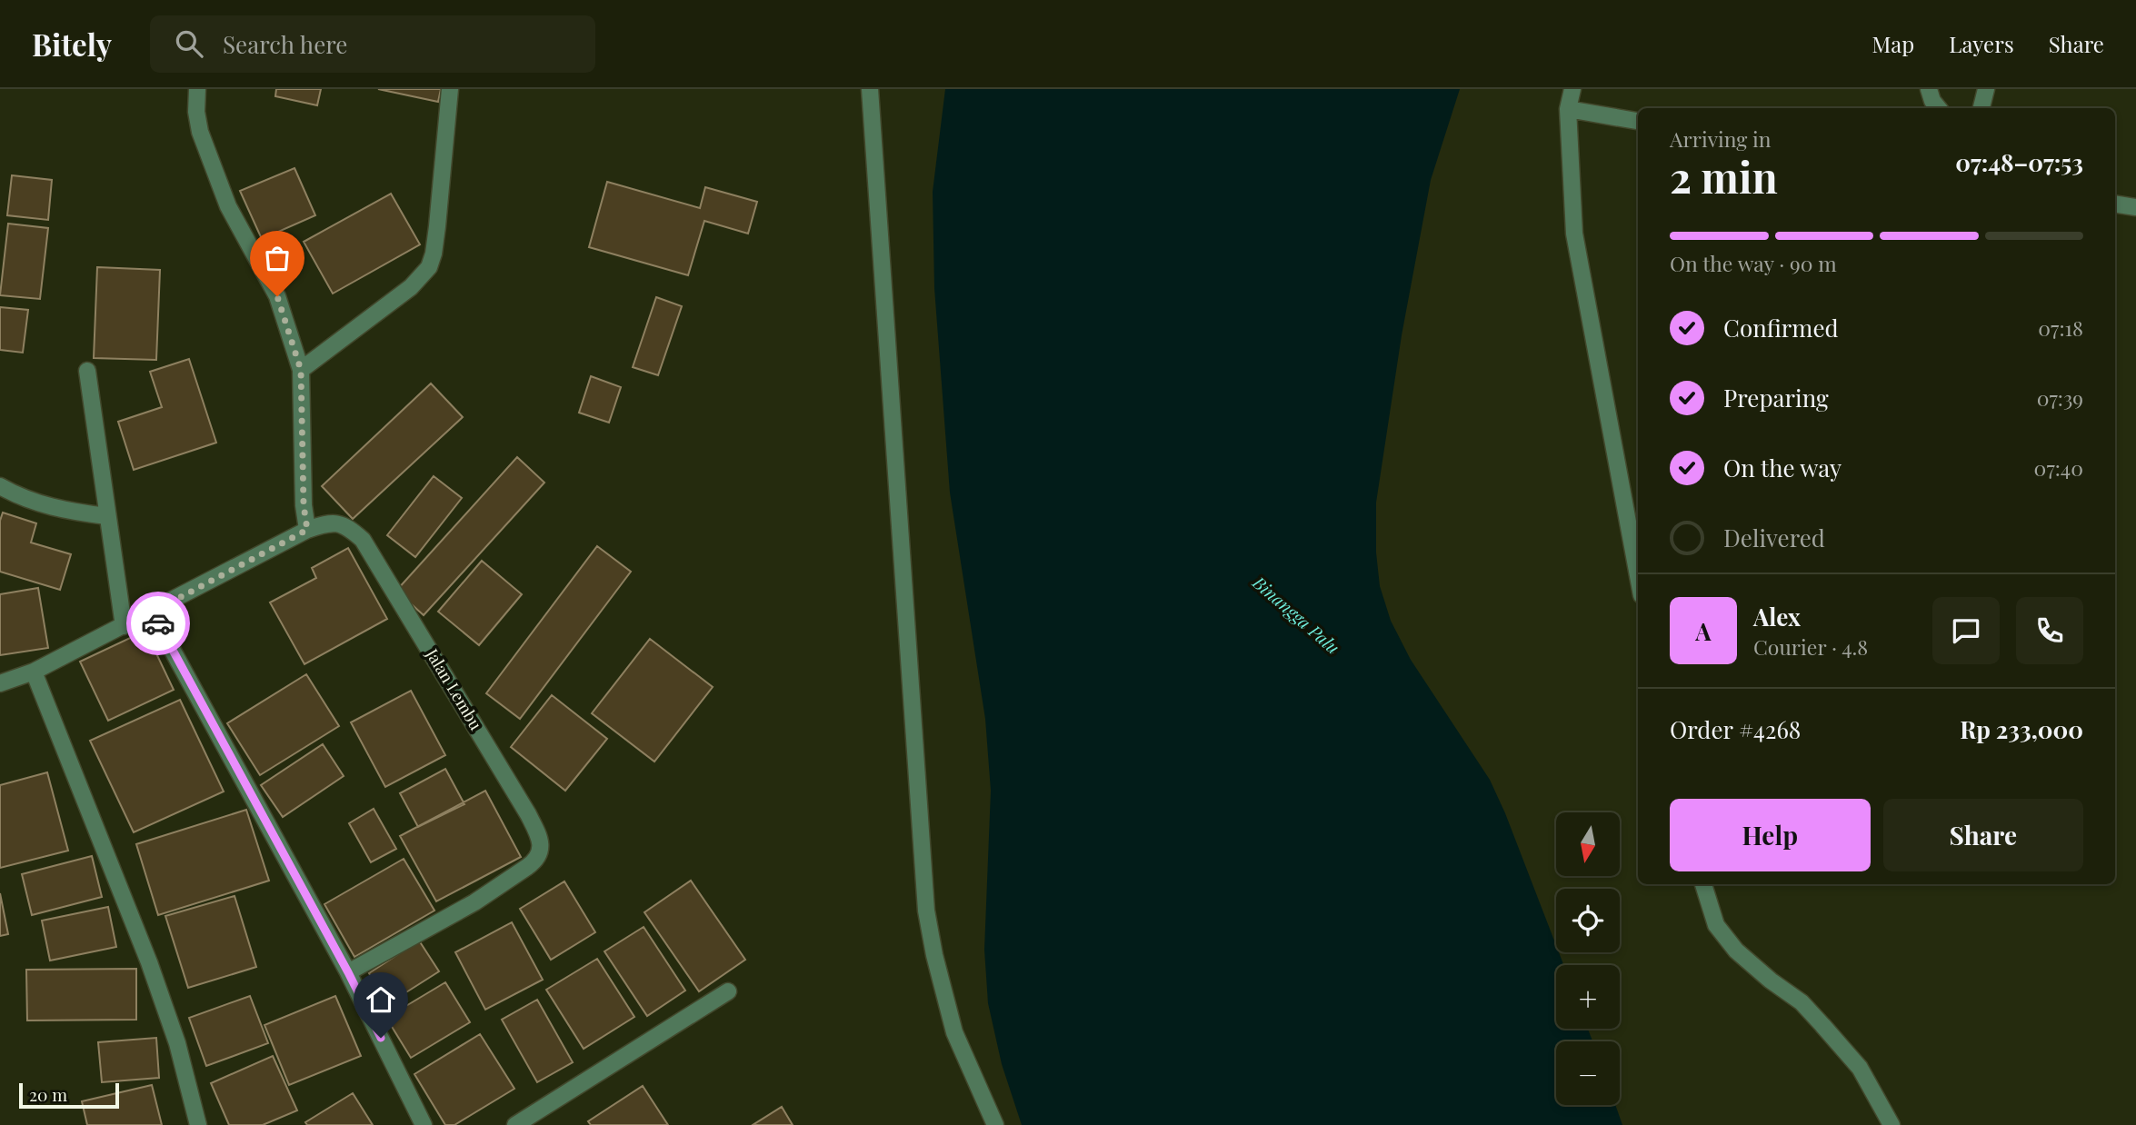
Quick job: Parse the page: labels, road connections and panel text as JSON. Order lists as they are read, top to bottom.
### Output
{
  "streets": {
    "street": ["Jalan Lembu"]
  },
  "water": ["Binangga Palu"],
  "scale_bar": "20 m",
  "north": "bottom",
  "page": {
    "header": "Bitely",
    "search": "Search here",
    "nav": ["Map", "Layers", "Share"],
    "heading": ["2 min", "Arriving in", "07:48–07:53"],
    "panel": [
      "Alex",
      "Courier · 4.8",
      "Order #4268",
      "Rp 233,000"
    ],
    "bar": "On the way · 90 m",
    "list": [
      ["Confirmed", "07:18"],
      ["Preparing", "07:39"],
      ["On the way", "07:40"],
      "Delivered"
    ],
    "round": "A",
    "buttons": ["Help", "Share"],
    "map_buttons": ["+", "−"],
    "scale": "20 m"
  }
}
